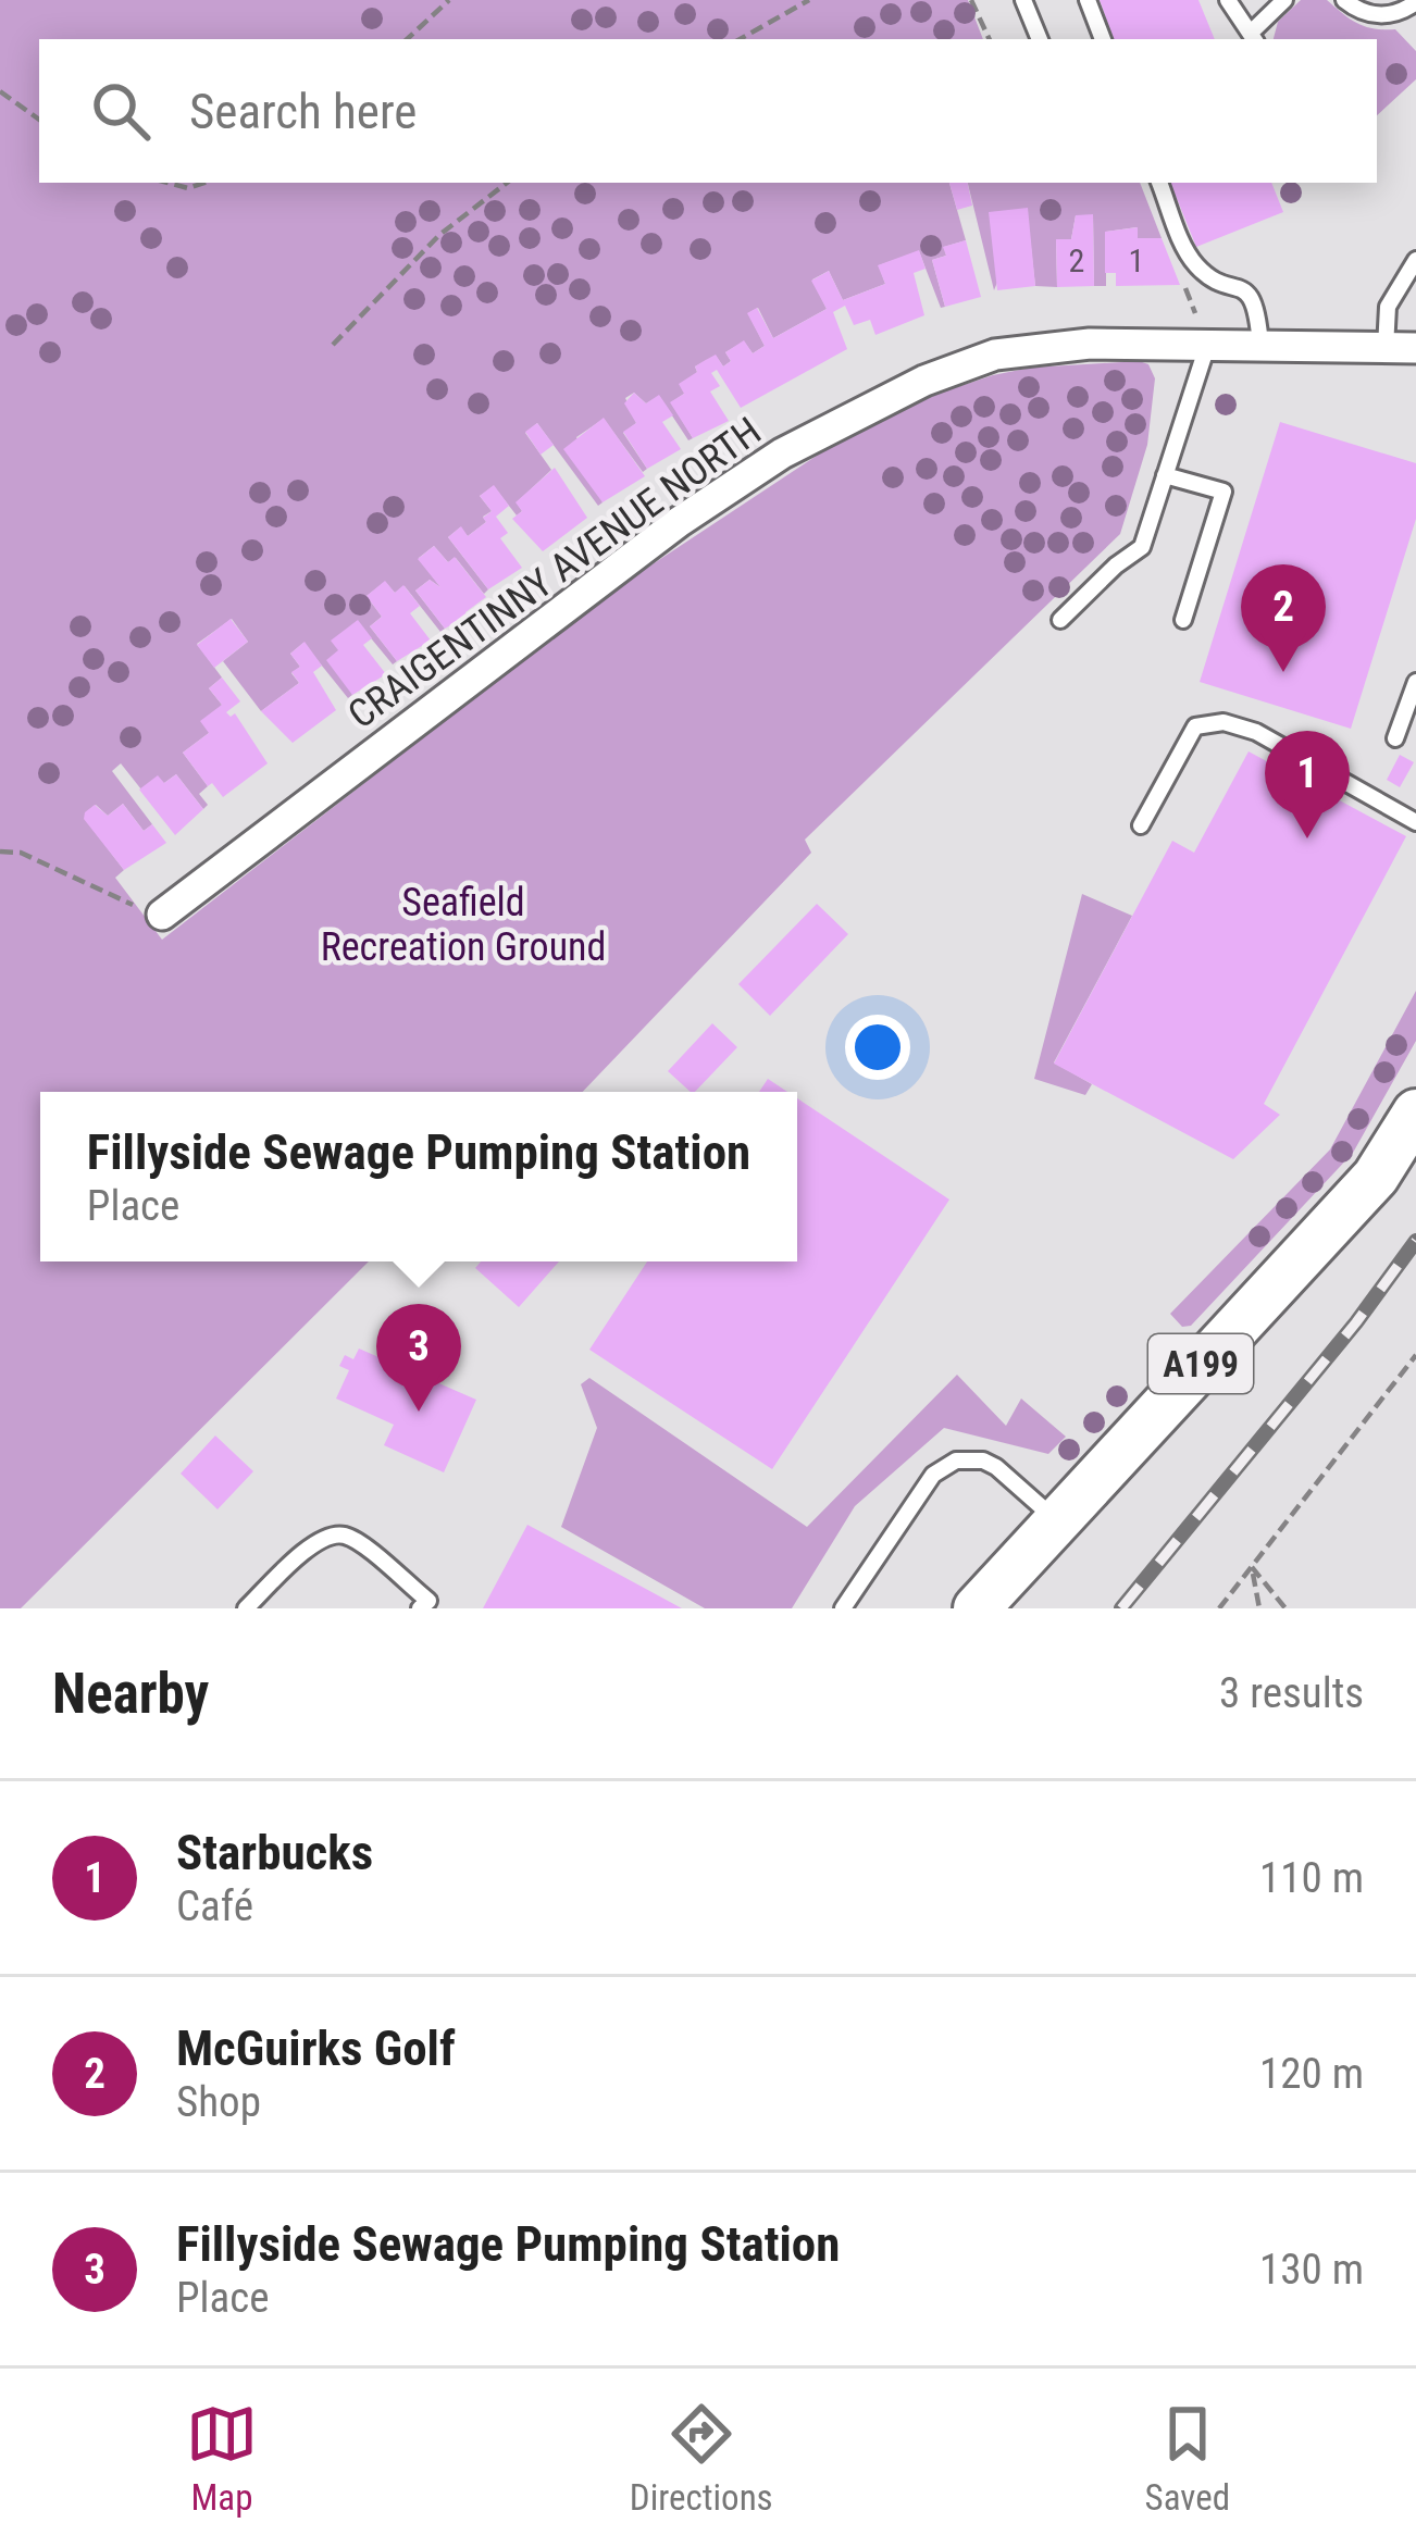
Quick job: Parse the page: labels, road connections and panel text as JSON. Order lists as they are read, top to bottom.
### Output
{
  "streets": {
    "main road": ["A199"],
    "street": ["CRAIGENTINNY AVENUE NORTH"]
  },
  "parks": ["Seafield Recreation Ground"],
  "house_numbers": ["2", "1"],
  "page": {
    "search": "Search here",
    "pins": ["2", "1", "3"],
    "popup": ["Fillyside Sewage Pumping Station", "Place"],
    "heading": ["Nearby", "3 results"],
    "list": [
      {
        "mark": "1",
        "name": "Starbucks",
        "note": "Café",
        "value": "110 m"
      },
      {
        "mark": "2",
        "name": "McGuirks Golf",
        "note": "Shop",
        "value": "120 m"
      },
      {
        "mark": "3",
        "name": "Fillyside Sewage Pumping Station",
        "note": "Place",
        "value": "130 m"
      }
    ],
    "nav": ["Map", "Directions", "Saved"]
  }
}
